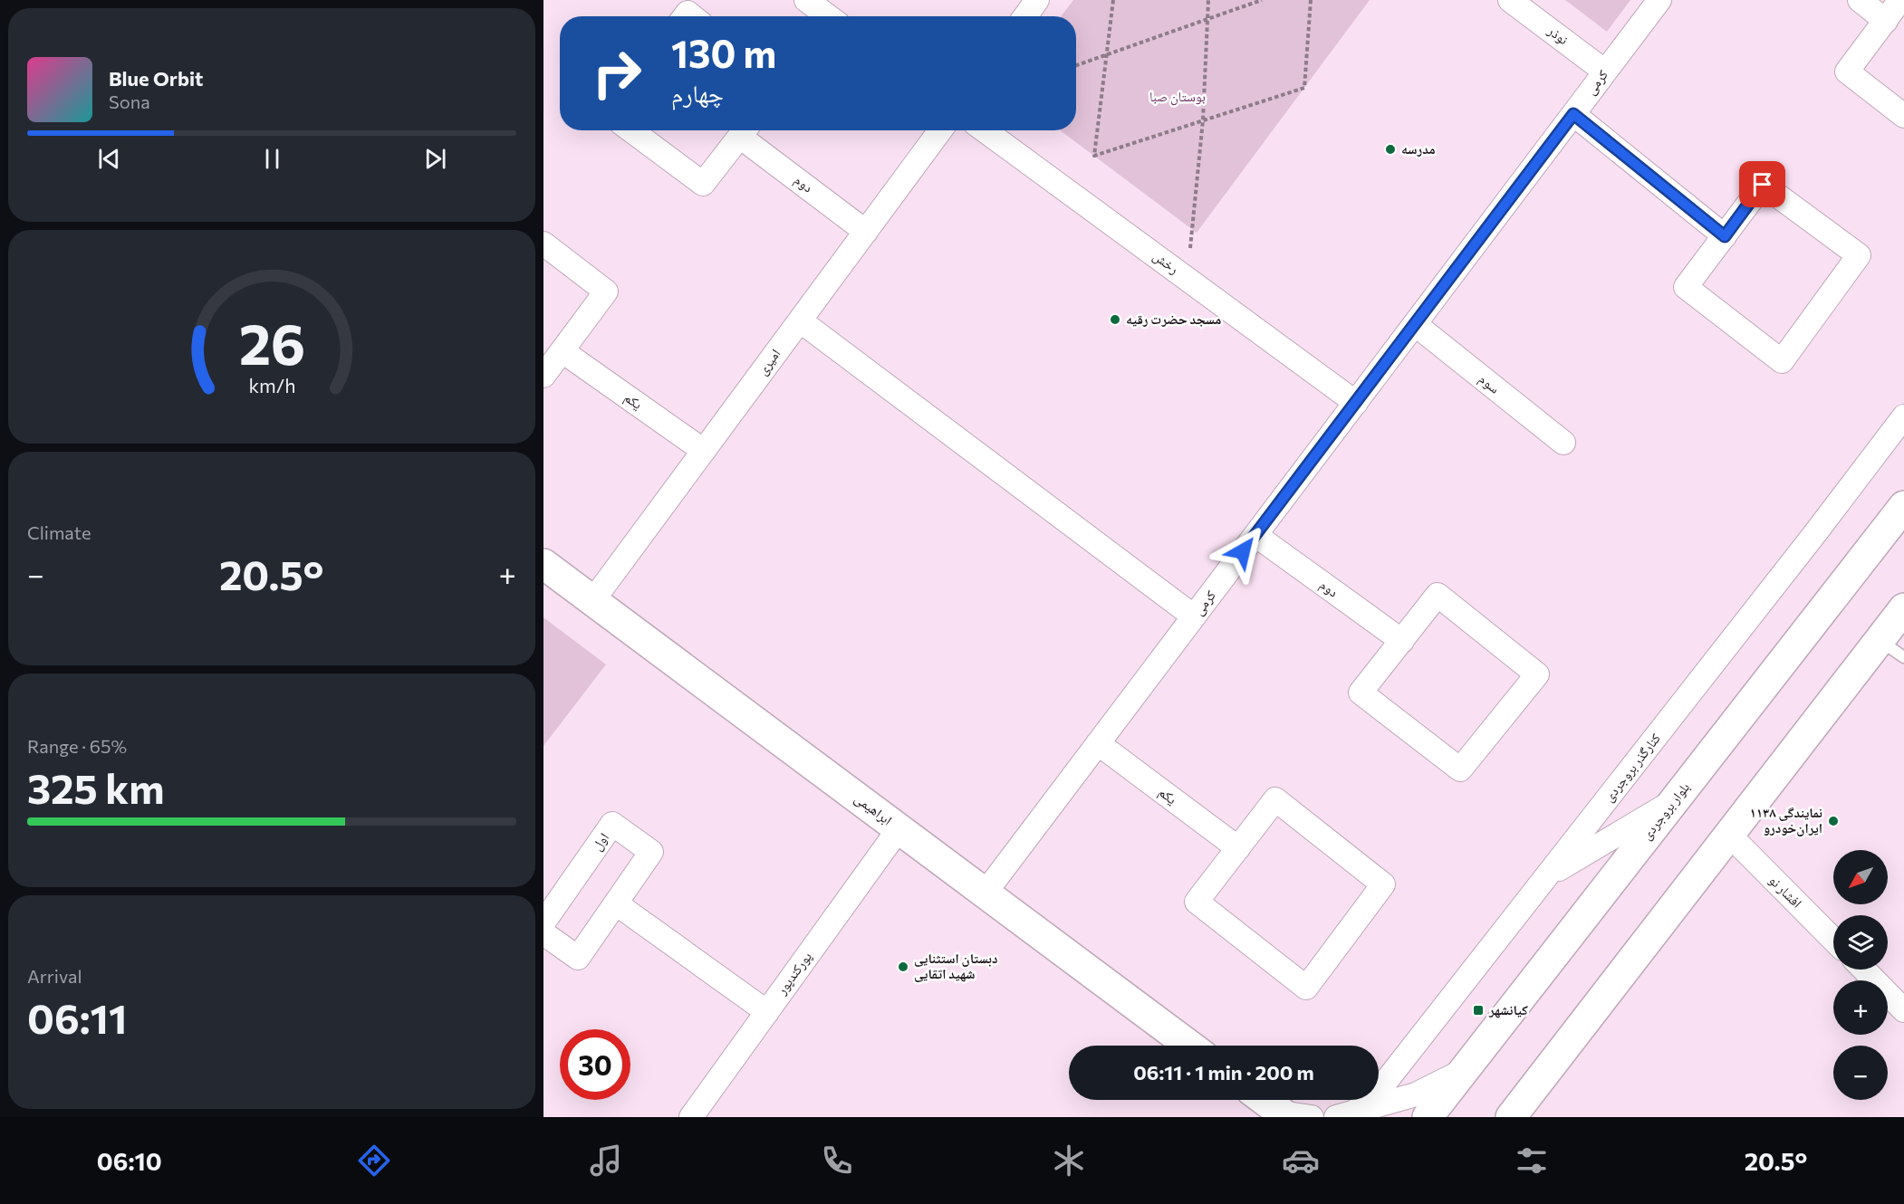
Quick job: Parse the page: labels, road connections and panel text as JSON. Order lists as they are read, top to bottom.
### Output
{
  "streets": {
    "main road": ["ابراهیمی", "بلوار بروجردی"],
    "street": [
      "نوذر",
      "کرمی",
      "دوم",
      "رخش",
      "امیری",
      "سوم",
      "یکم",
      "کنارگذر بروجردی",
      "اول",
      "افشار نو",
      "پورکندپور"
    ]
  },
  "crossings": [
    ["نوذر", "کرمی"],
    ["کرمی", "دوم"],
    ["کرمی", "رخش"],
    ["کرمی", "سوم"],
    ["کرمی", "یکم"],
    ["کرمی", "ابراهیمی"],
    ["دوم", "امیری"],
    ["امیری", "یکم"],
    ["امیری", "ابراهیمی"],
    ["ابراهیمی", "پورکندپور"]
  ],
  "parks": ["بوستان صبا"],
  "places": {
    "other": [
      "مدرسه",
      "مسجد حضرت رقیه",
      "نمایندگی ۱۱۳۸ ایران‌خودرو",
      "دبستان استثنایی شهید اتقایی"
    ],
    "transit": ["کیانشهر"]
  },
  "north": "bottom left",
  "page": {
    "turn": ["130 m", "چهارم"],
    "song": ["Blue Orbit", "Sona"],
    "tile": [
      "Climate",
      ["Range · 65%", "325 km"],
      ["Arrival", "06:11"]
    ],
    "heat": ["−", "20.5°", "+"],
    "map_buttons": ["+", "−"],
    "limit": "30",
    "trip": "06:11 · 1 min · 200 m",
    "tabs": ["06:10", "20.5°"],
    "gauge": ["26", "km/h"]
  }
}
